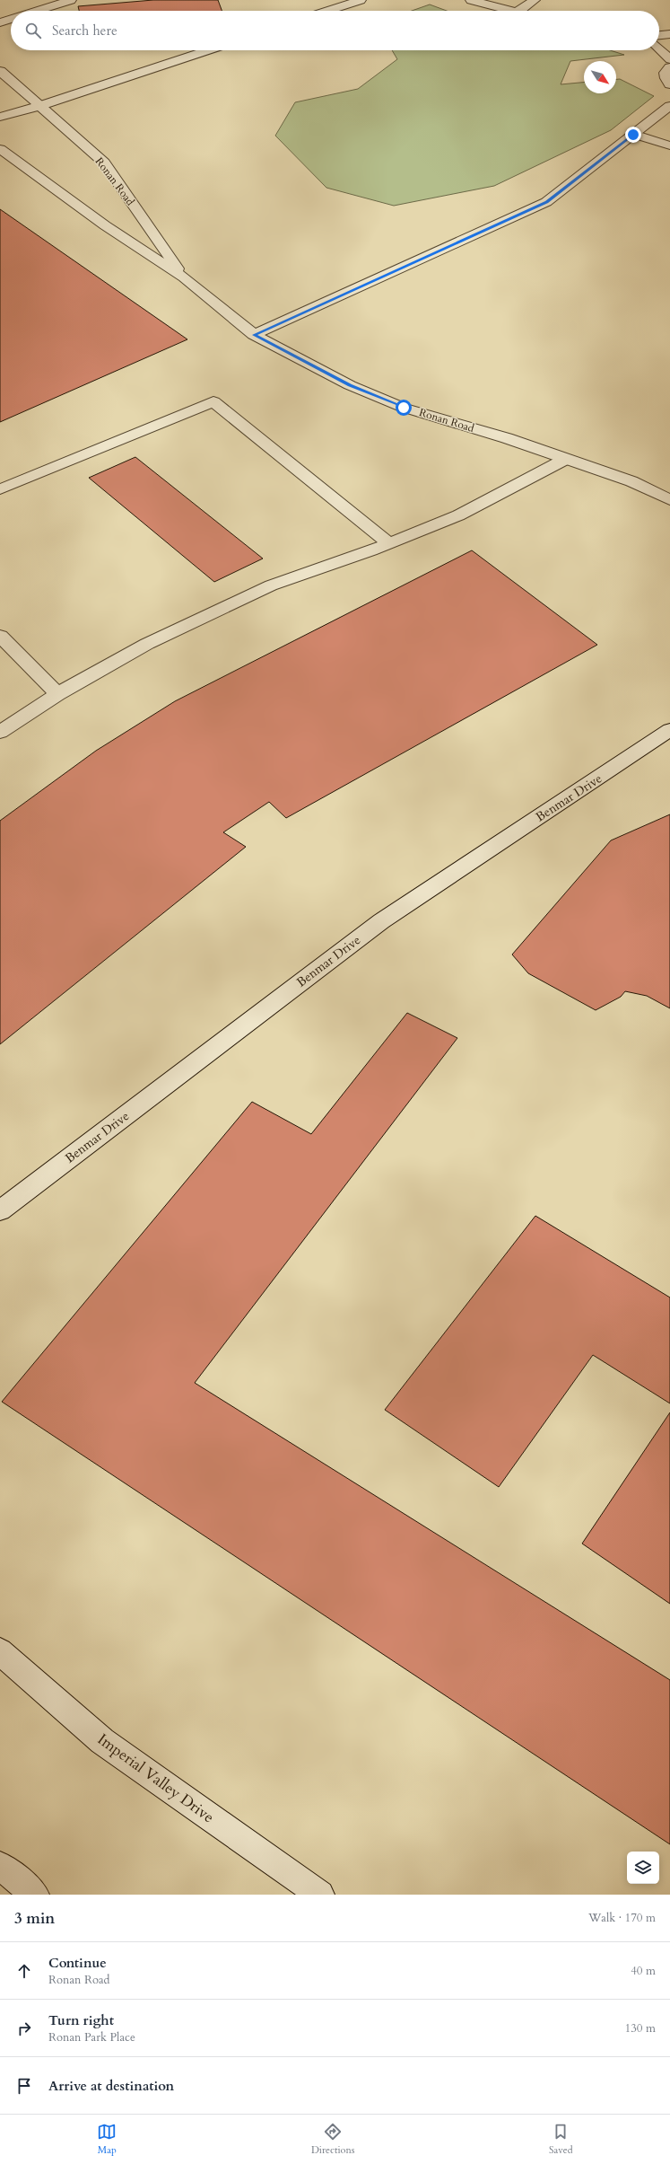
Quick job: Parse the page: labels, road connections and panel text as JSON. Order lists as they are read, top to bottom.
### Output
{
  "streets": {
    "street": ["Ronan Road", "Benmar Drive", "Imperial Valley Drive"]
  },
  "north": "bottom right",
  "page": {
    "search": "Search here",
    "heading": ["3 min", "Walk · 170 m"],
    "list": [
      ["Continue", "Ronan Road", "40 m"],
      ["Turn right", "Ronan Park Place", "130 m"],
      "Arrive at destination"
    ],
    "nav": ["Map", "Directions", "Saved"]
  }
}
